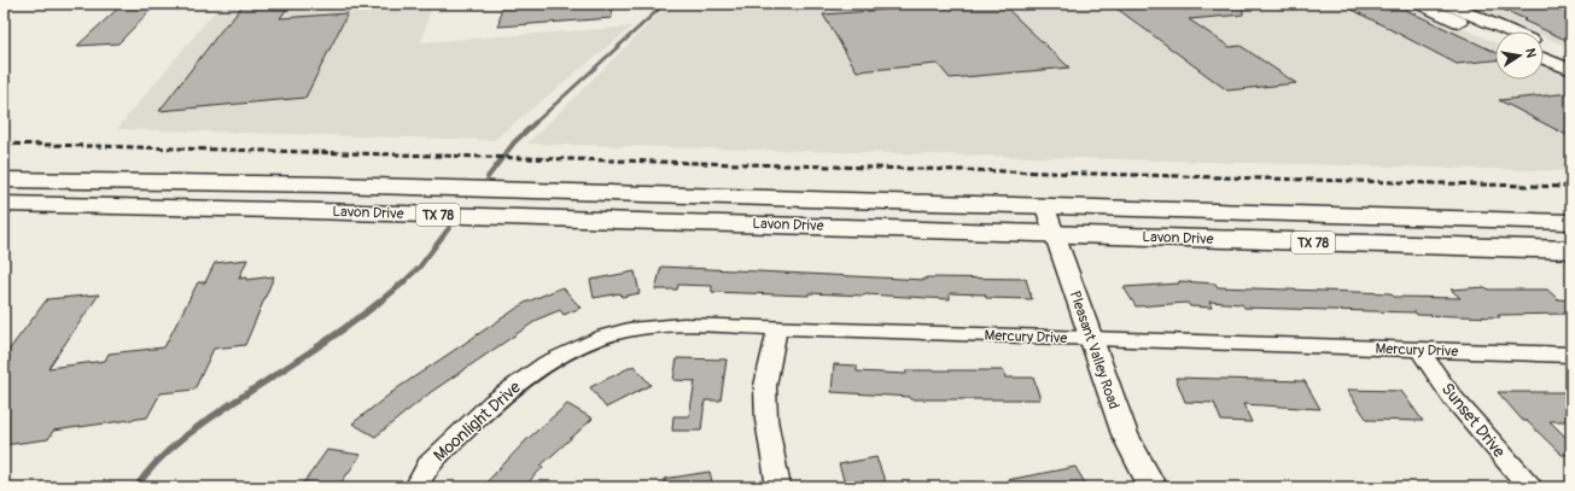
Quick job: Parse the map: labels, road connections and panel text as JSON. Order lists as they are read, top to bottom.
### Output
{
  "streets": {
    "main road": ["Lavon Drive", "TX 78"],
    "street": [
      "Mercury Drive",
      "Pleasant Valley Road",
      "Sunset Drive",
      "Moonlight Drive"
    ]
  },
  "crossings": [
    ["Lavon Drive", "Pleasant Valley Road"],
    ["Mercury Drive", "Pleasant Valley Road"],
    ["Mercury Drive", "Sunset Drive"],
    ["Mercury Drive", "Moonlight Drive"]
  ],
  "north": "right"
}
